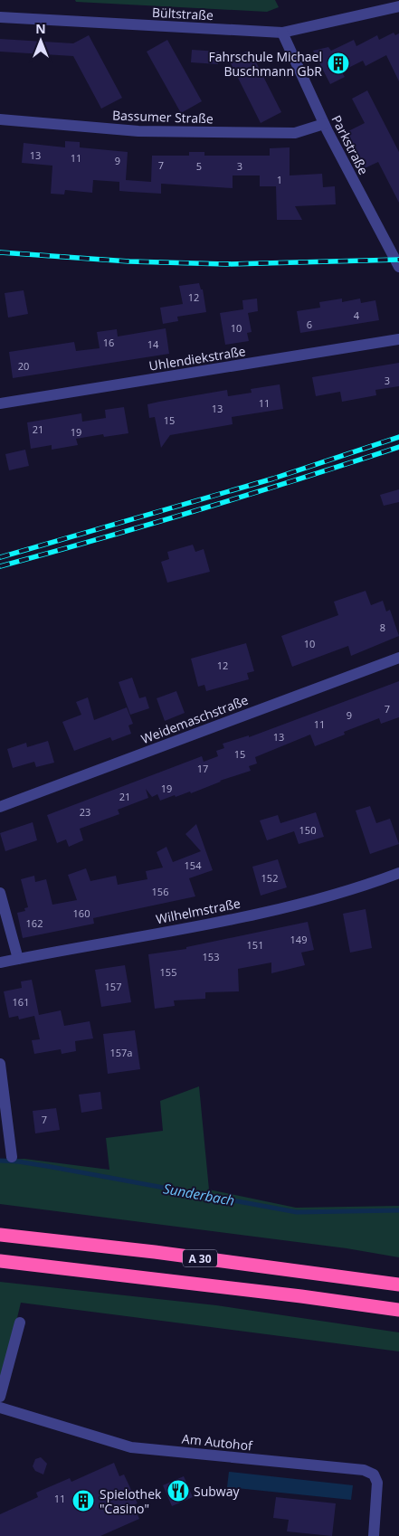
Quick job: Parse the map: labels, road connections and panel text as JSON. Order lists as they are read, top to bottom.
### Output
{
  "streets": {
    "highway": ["A 30"],
    "street": [
      "Bültstraße",
      "Bassumer Straße",
      "Parkstraße",
      "Uhlendiekstraße",
      "Weidemaschstraße",
      "Wilhelmstraße",
      "Am Autohof"
    ]
  },
  "crossings": [
    ["Bültstraße", "Parkstraße"],
    ["Bassumer Straße", "Parkstraße"]
  ],
  "water": ["Sunderbach"],
  "places": {
    "building": ["Fahrschule Michael Buschmann GbR", "Spielothek \"Casino\""],
    "restaurant": ["Subway"]
  },
  "house_numbers": [
    "13",
    "11",
    "9",
    "7",
    "5",
    "3",
    "1",
    "12",
    "4",
    "6",
    "10",
    "16",
    "14",
    "20",
    "3",
    "11",
    "13",
    "15",
    "21",
    "19",
    "8",
    "10",
    "12",
    "7",
    "9",
    "11",
    "13",
    "15",
    "17",
    "19",
    "21",
    "23",
    "150",
    "154",
    "152",
    "156",
    "160",
    "162",
    "149",
    "151",
    "153",
    "155",
    "157",
    "161",
    "157a",
    "7",
    "11"
  ],
  "north": "top"
}
